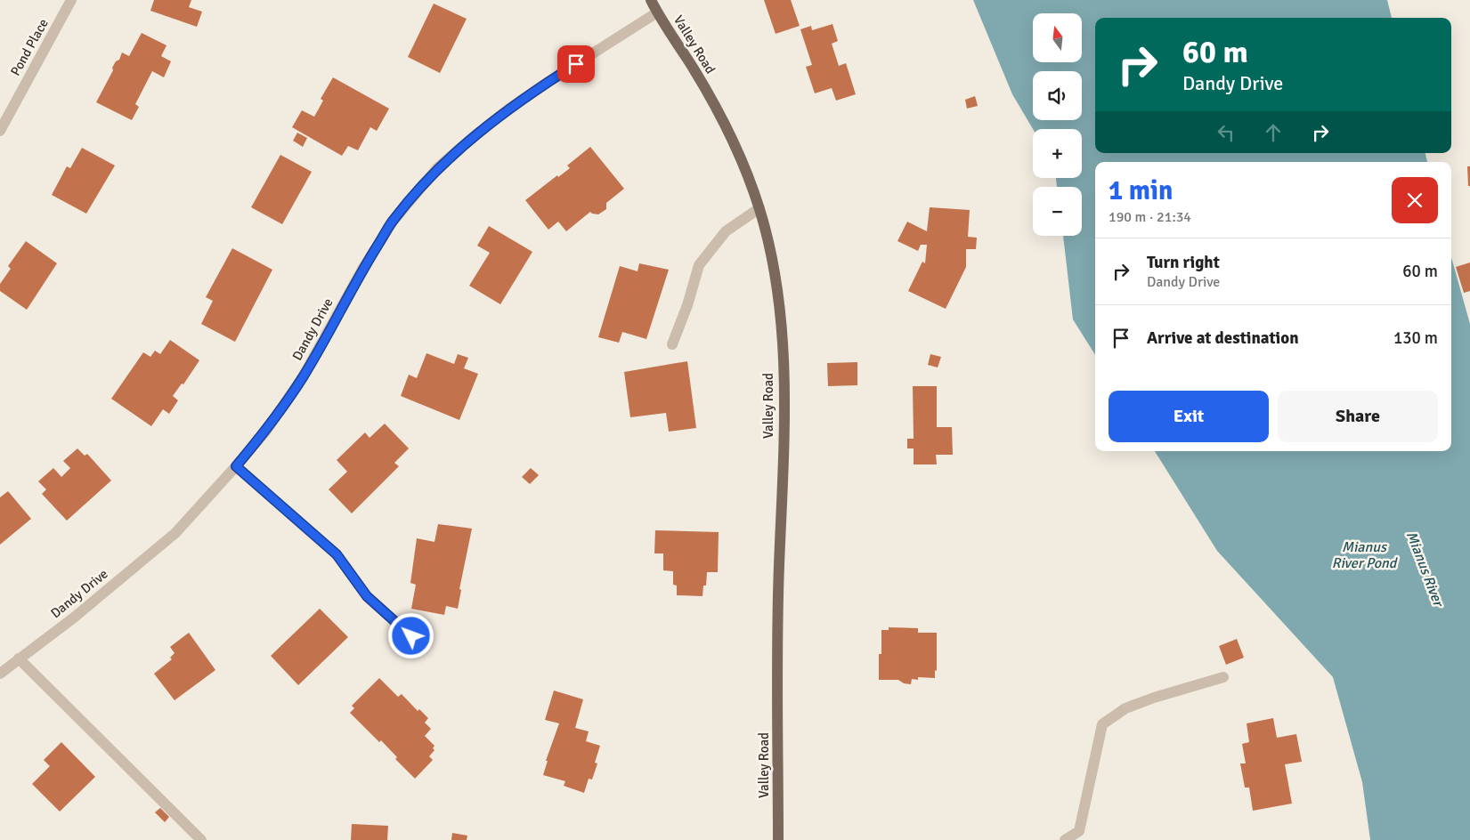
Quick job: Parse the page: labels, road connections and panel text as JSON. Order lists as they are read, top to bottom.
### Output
{
  "streets": {
    "main road": ["Valley Road"],
    "street": ["Pond Place", "Dandy Drive"]
  },
  "crossings": [
    ["Valley Road", "Dandy Drive"]
  ],
  "water": ["Mianus River Pond", "Mianus River"],
  "north": "top",
  "page": {
    "map_buttons": ["+", "−"],
    "turn": ["60 m", "Dandy Drive"],
    "heading": ["1 min", "190 m · 21:34"],
    "list": [
      {
        "name": "Turn right",
        "note": "Dandy Drive",
        "value": "60 m"
      },
      {
        "name": "Arrive at destination",
        "value": "130 m"
      }
    ],
    "buttons": ["Exit", "Share"]
  }
}
